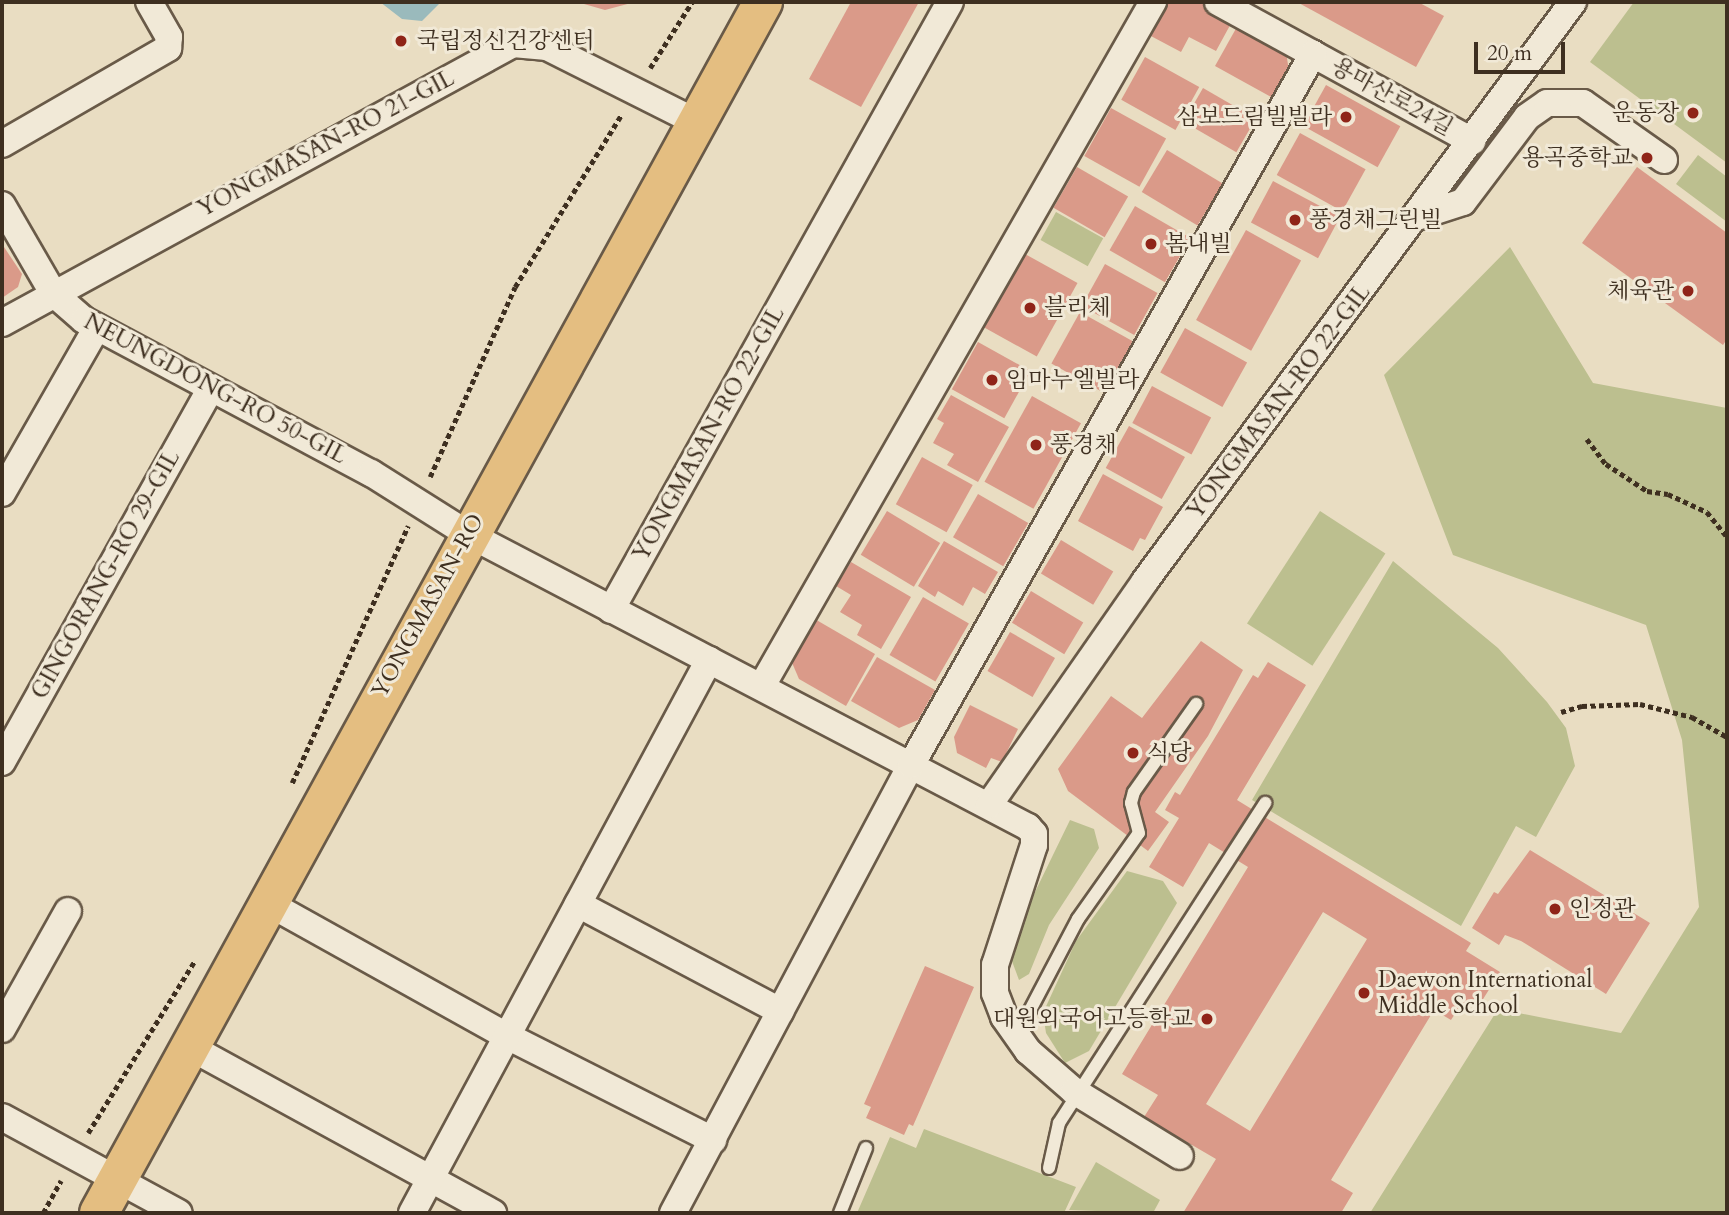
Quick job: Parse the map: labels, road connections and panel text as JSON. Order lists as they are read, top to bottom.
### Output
{
  "streets": {
    "main road": ["YONGMASAN-RO"],
    "street": [
      "용마산로24길",
      "YONGMASAN-RO 21-GIL",
      "NEUNGDONG-RO 50-GIL",
      "YONGMASAN-RO 22-GIL",
      "GINGORANG-RO 29-GIL"
    ]
  },
  "crossings": [
    ["용마산로24길", "YONGMASAN-RO 22-GIL"],
    ["YONGMASAN-RO 21-GIL", "NEUNGDONG-RO 50-GIL"],
    ["YONGMASAN-RO 21-GIL", "YONGMASAN-RO"],
    ["NEUNGDONG-RO 50-GIL", "GINGORANG-RO 29-GIL"],
    ["NEUNGDONG-RO 50-GIL", "YONGMASAN-RO"]
  ],
  "places": [
    "국립정신건강센터",
    "운동장",
    "삼보드림빌빌라",
    "용곡중학교",
    "풍경채그린빌",
    "봄내빌",
    "체육관",
    "블리체",
    "임마누엘빌라",
    "풍경채",
    "식당",
    "인정관",
    "Daewon International Middle School",
    "대원외국어고등학교"
  ],
  "scale_bar": "20 m"
}
